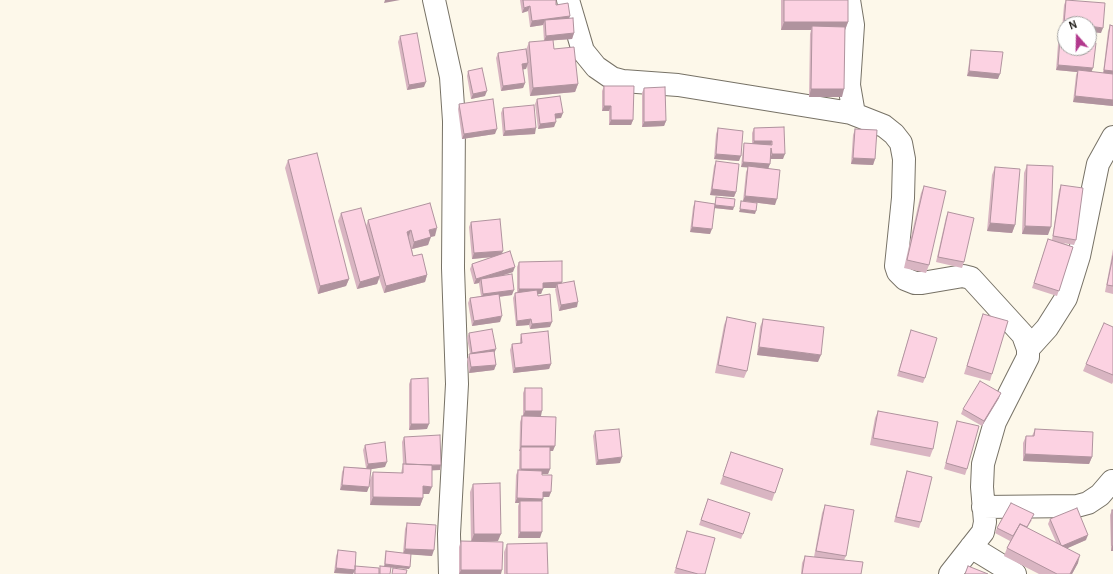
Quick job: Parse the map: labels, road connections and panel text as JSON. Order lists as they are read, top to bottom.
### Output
{
  "north": "top"
}
